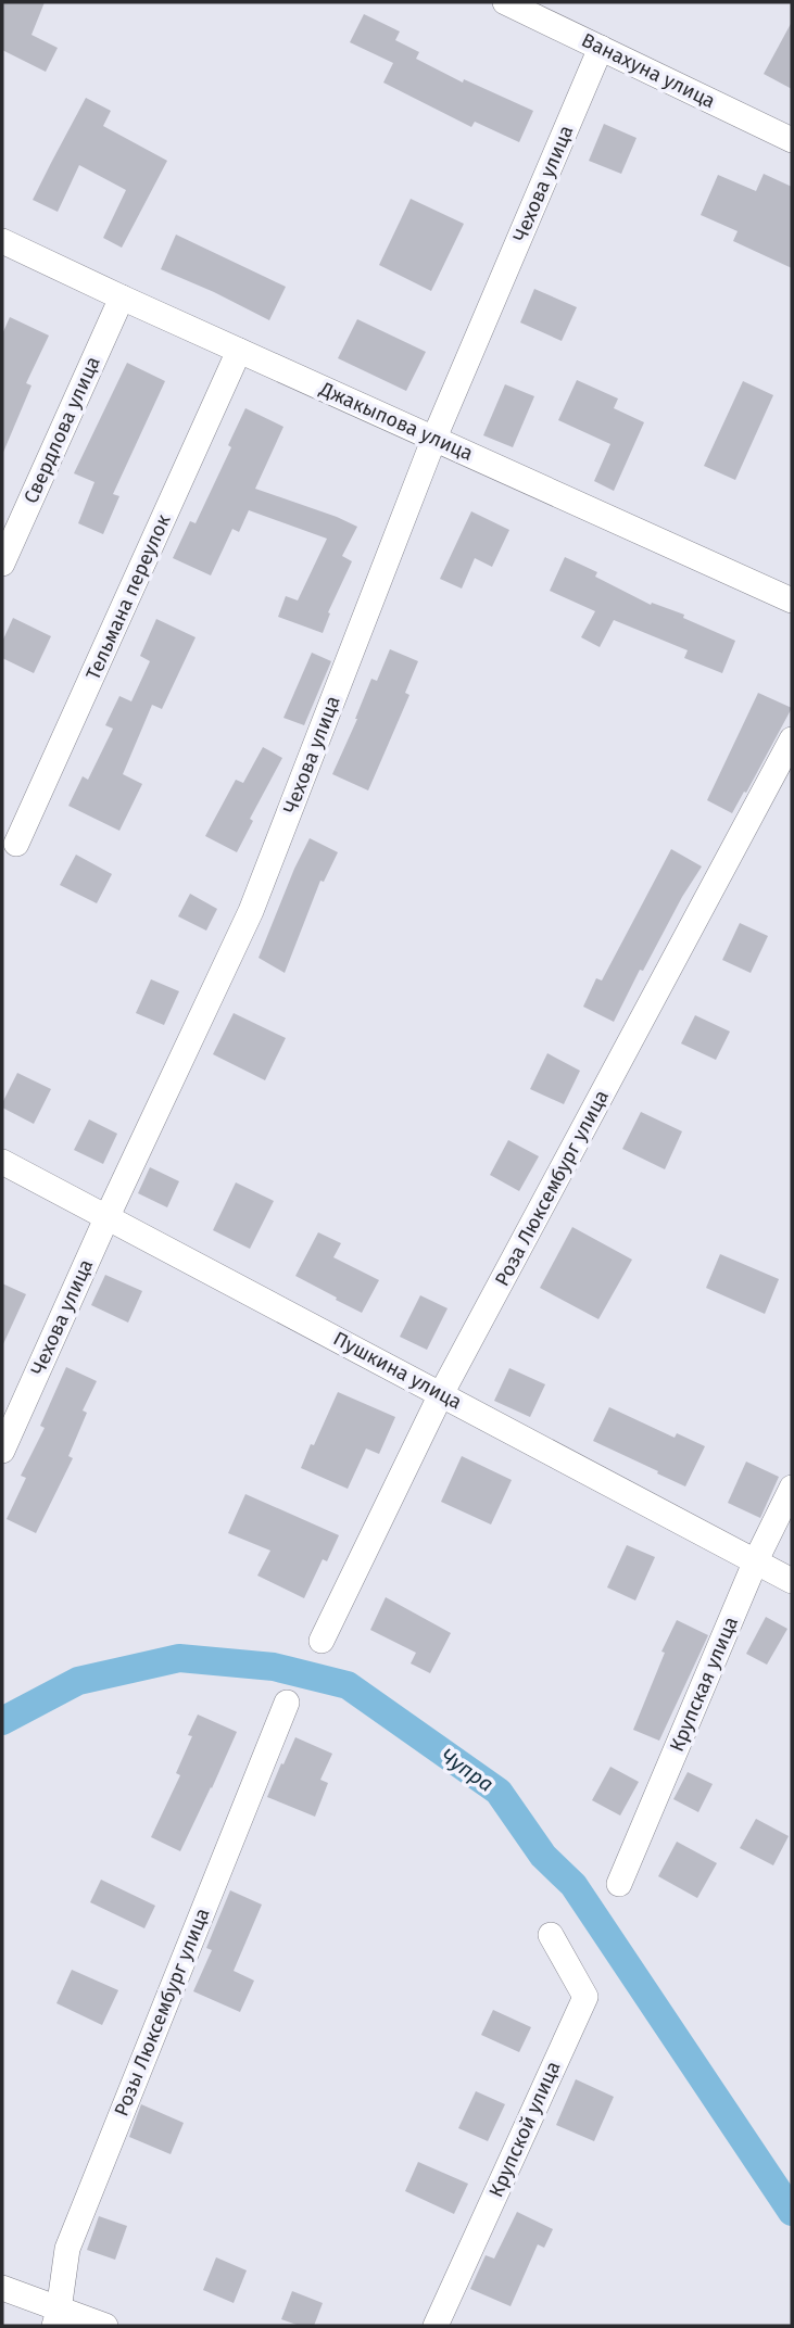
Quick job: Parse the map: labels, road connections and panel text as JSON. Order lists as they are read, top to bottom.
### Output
{
  "streets": {
    "street": [
      "Ванахуна улица",
      "Чехова улица",
      "Джакыпова улица",
      "Свердлова улица",
      "Тельмана переулок",
      "Роза Люксембург улица",
      "Пушкина улица",
      "Крупская улица",
      "Розы Люксембург улица",
      "Крупской улица"
    ]
  },
  "crossings": [
    ["Ванахуна улица", "Чехова улица"],
    ["Чехова улица", "Джакыпова улица"],
    ["Чехова улица", "Пушкина улица"],
    ["Джакыпова улица", "Свердлова улица"],
    ["Джакыпова улица", "Тельмана переулок"],
    ["Роза Люксембург улица", "Пушкина улица"],
    ["Пушкина улица", "Крупская улица"]
  ],
  "water": ["Чупра"]
}
